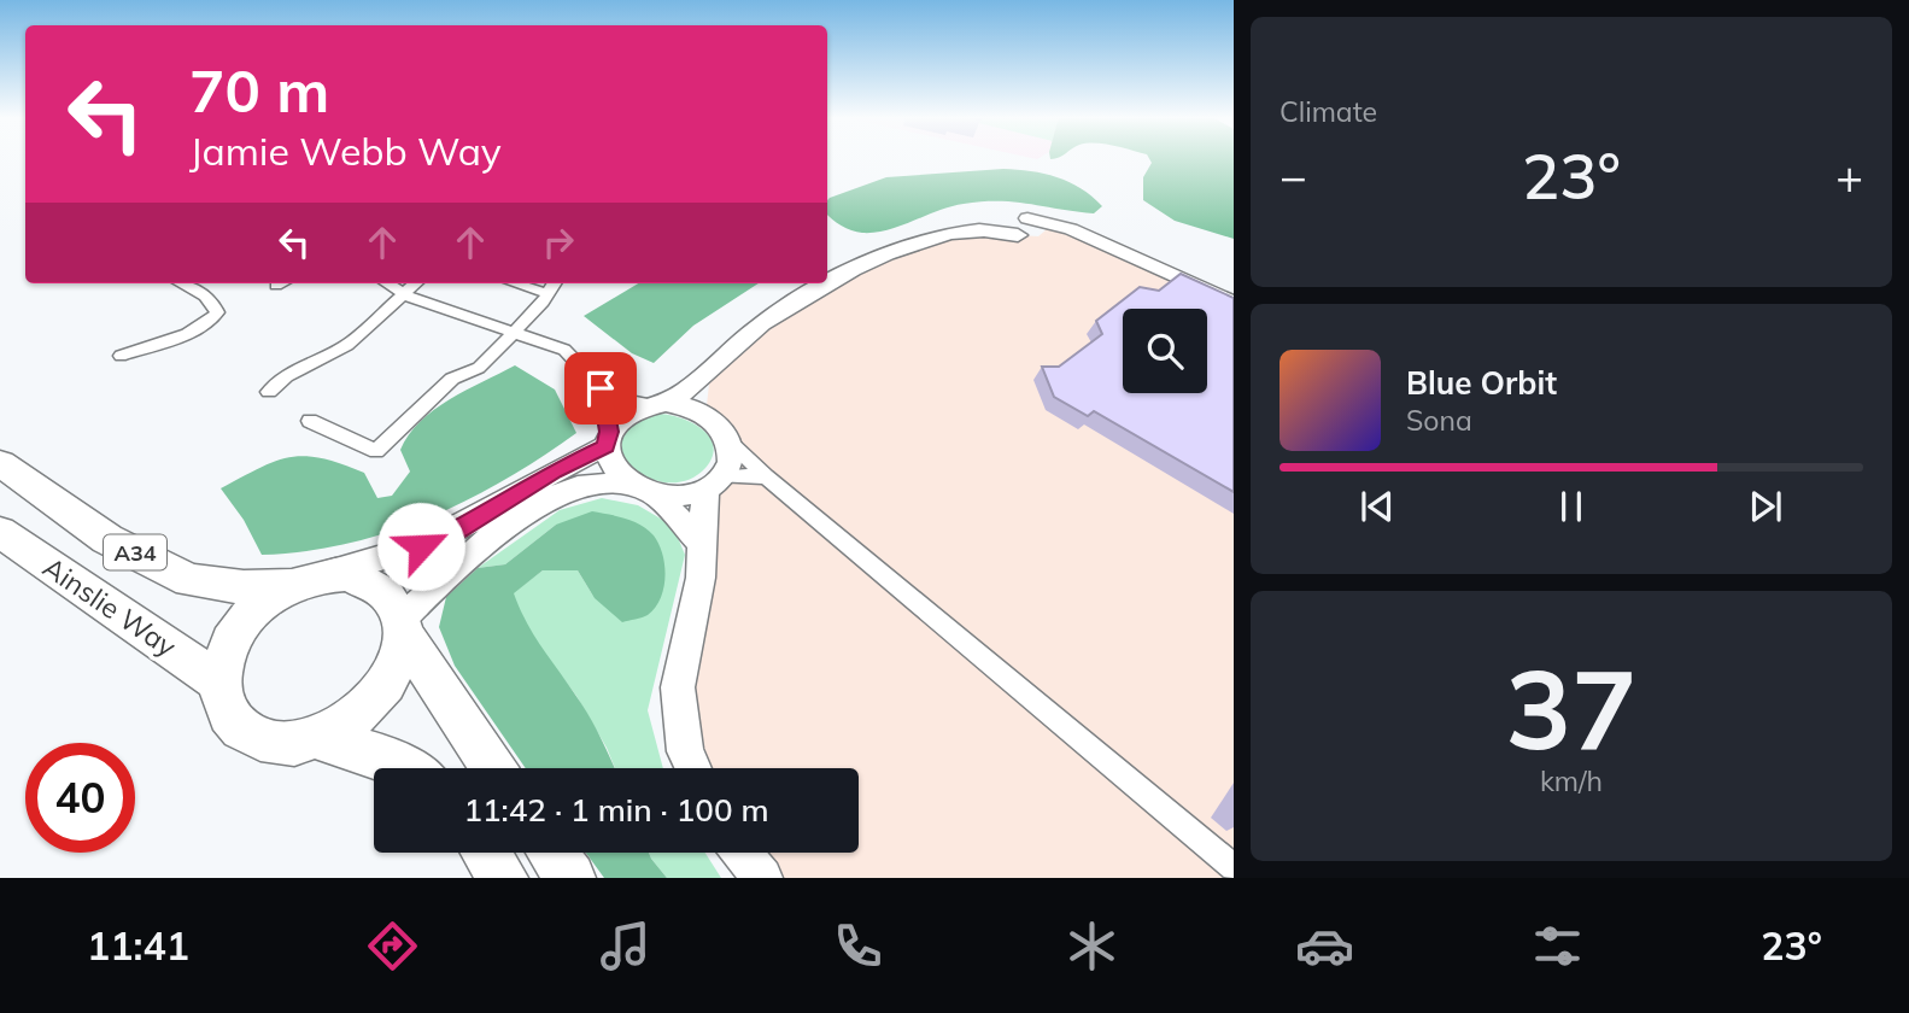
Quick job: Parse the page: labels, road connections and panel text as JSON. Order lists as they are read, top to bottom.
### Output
{
  "streets": {
    "highway": ["A34", "Ainslie Way"]
  },
  "crossings": [
    ["A34", "Ainslie Way"]
  ],
  "page": {
    "tile": [
      "Climate",
      ["37", "km/h"]
    ],
    "turn": ["70 m", "Jamie Webb Way"],
    "heat": ["−", "23°", "+"],
    "song": ["Blue Orbit", "Sona"],
    "limit": "40",
    "trip": "11:42 · 1 min · 100 m",
    "tabs": ["11:41", "23°"]
  }
}
